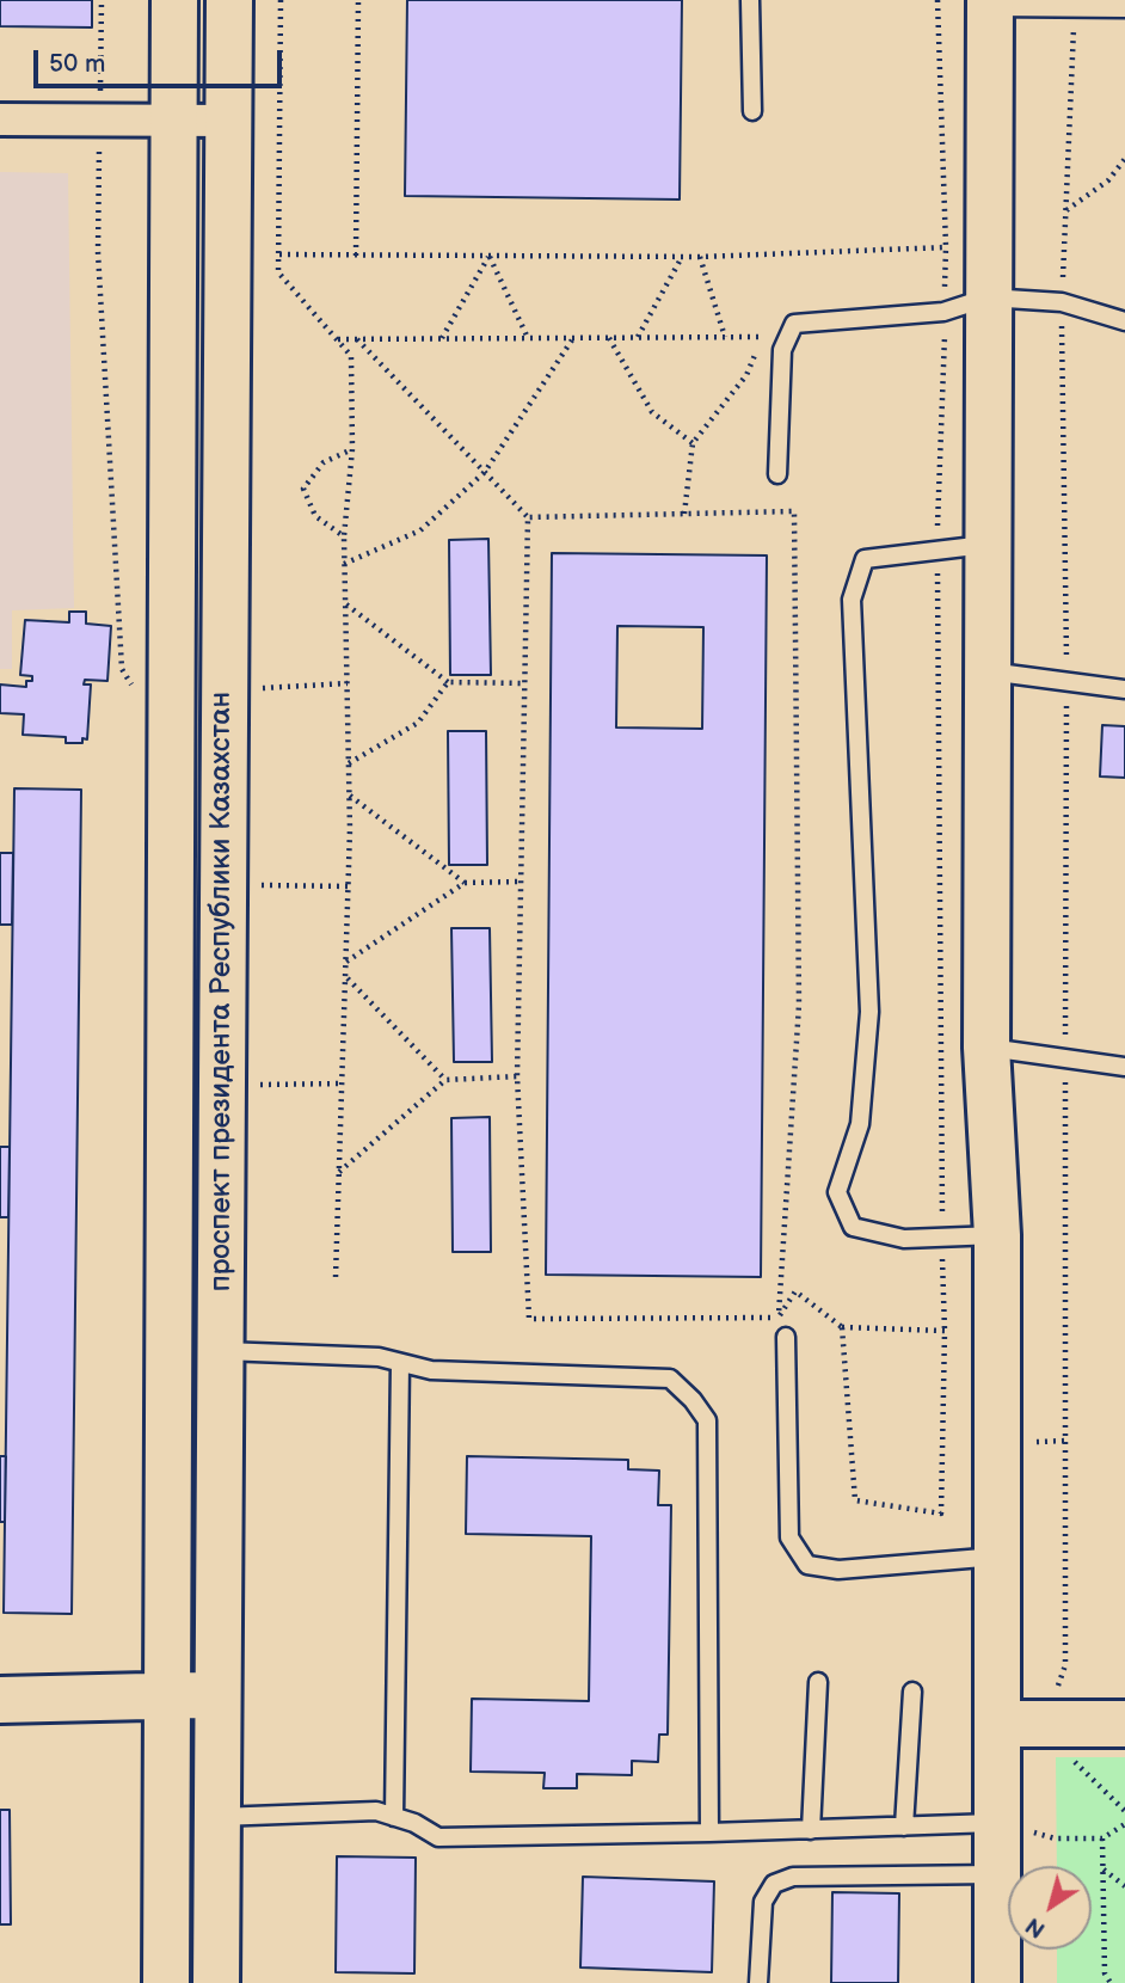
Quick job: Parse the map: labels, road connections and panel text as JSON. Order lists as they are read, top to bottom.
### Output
{
  "streets": {
    "main road": ["проспект президента Республики Казахстан"]
  },
  "scale_bar": "50 m",
  "north": "bottom left"
}
